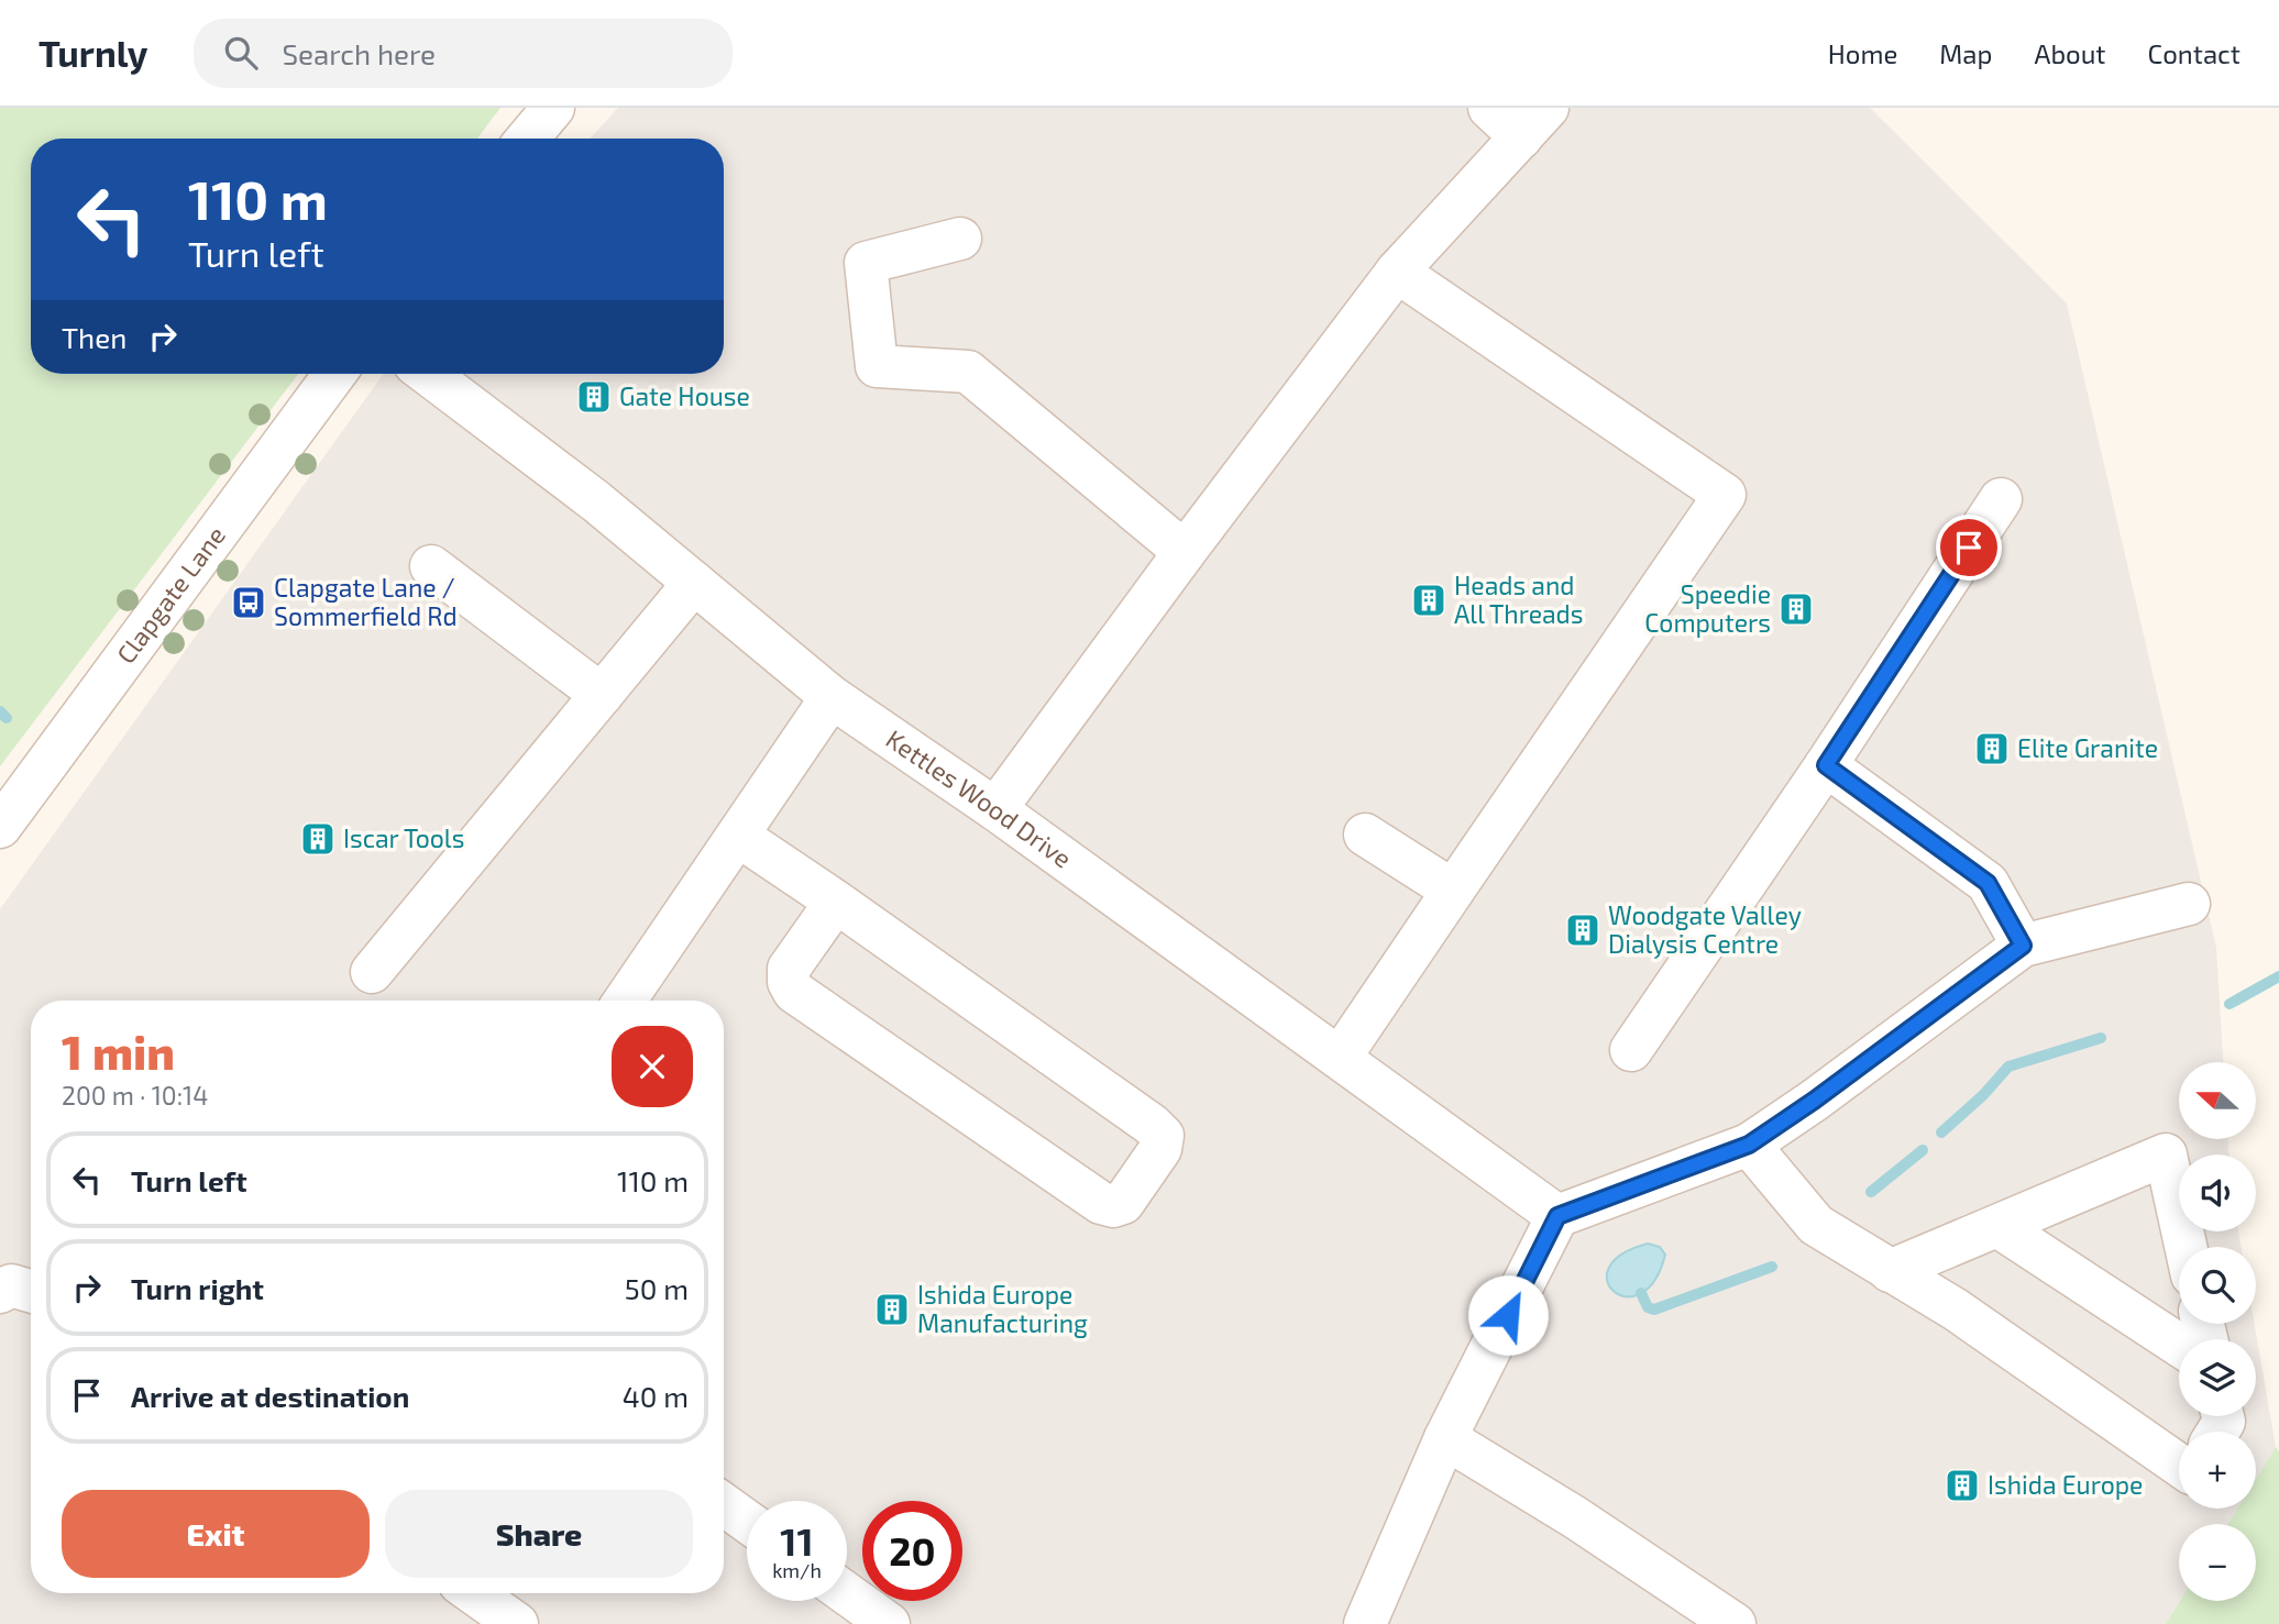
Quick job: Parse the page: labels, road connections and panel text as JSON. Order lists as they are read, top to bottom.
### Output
{
  "streets": {
    "street": ["Clapgate Lane", "Kettles Wood Drive"]
  },
  "places": {
    "building": [
      "Gate House",
      "Heads and All Threads",
      "Speedie Computers",
      "Elite Granite",
      "Iscar Tools",
      "Woodgate Valley Dialysis Centre",
      "Ishida Europe Manufacturing",
      "Ishida Europe"
    ],
    "bus stop": ["Clapgate Lane / Sommerfield Rd"]
  },
  "north": "left",
  "page": {
    "header": "Turnly",
    "search": "Search here",
    "nav": [
      "Home",
      "Map",
      "About",
      "Contact"
    ],
    "turn": ["110 m", "Turn left"],
    "then": "Then",
    "heading": ["1 min", "200 m · 10:14"],
    "map_buttons": ["+", "−"],
    "list": [
      {
        "name": "Turn left",
        "value": "110 m"
      },
      {
        "name": "Turn right",
        "value": "50 m"
      },
      {
        "name": "Arrive at destination",
        "value": "40 m"
      }
    ],
    "buttons": ["Exit", "Share"],
    "speed": "11 km/h",
    "limit": "20"
  }
}
